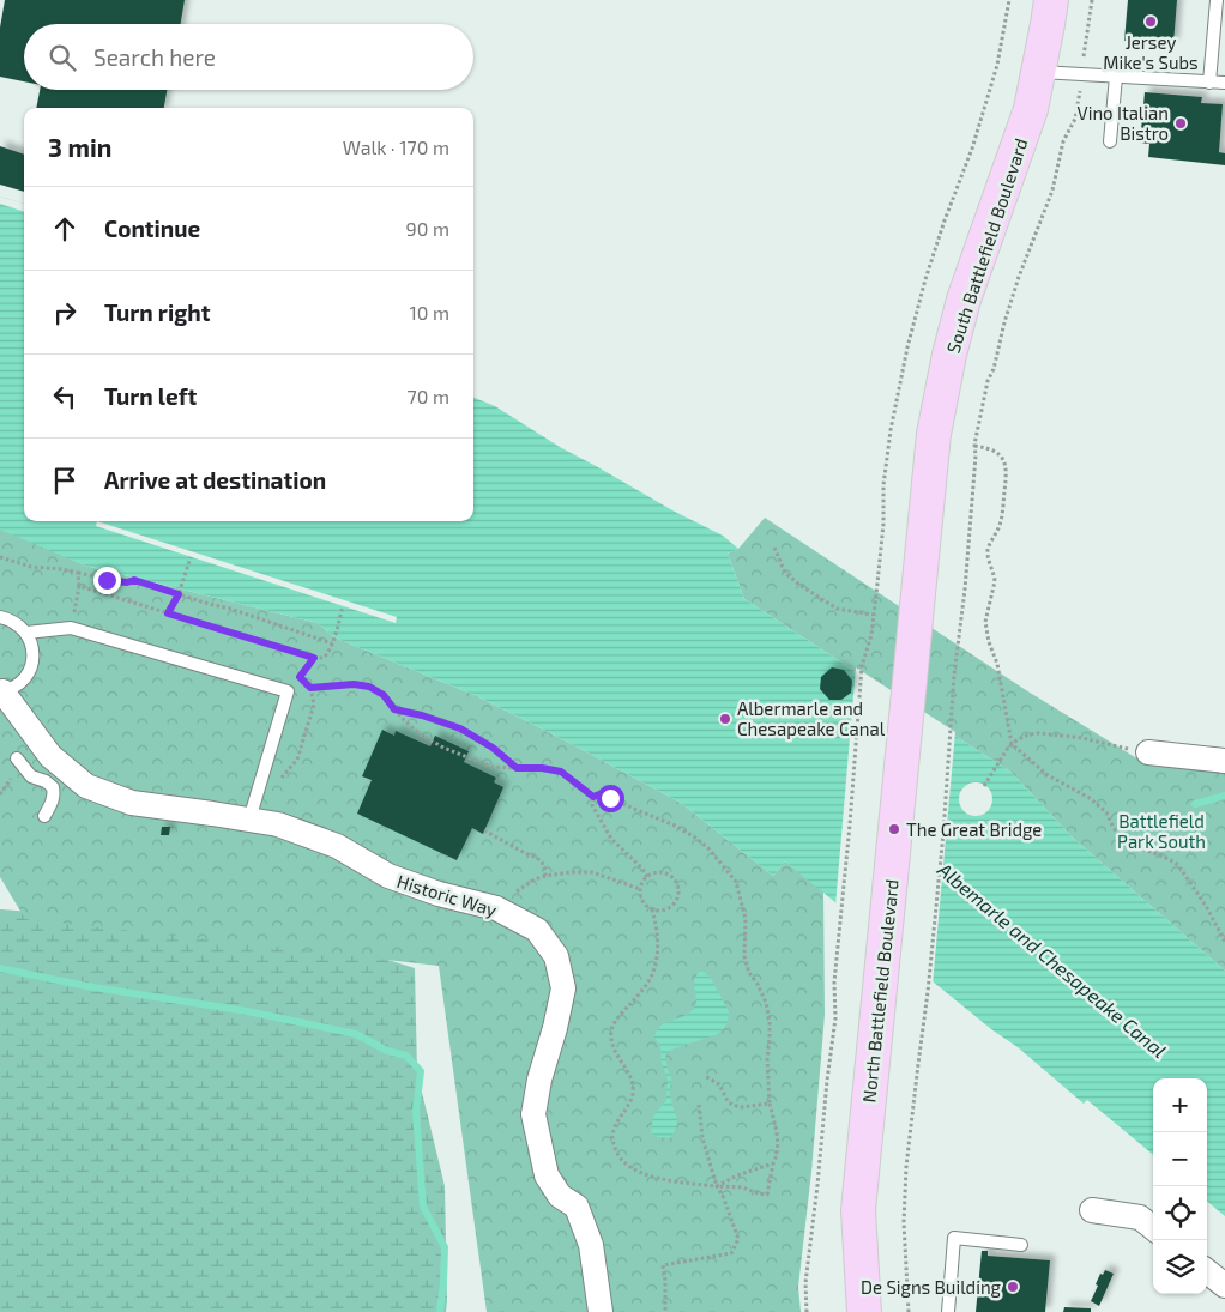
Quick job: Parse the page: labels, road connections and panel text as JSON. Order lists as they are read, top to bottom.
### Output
{
  "streets": {
    "main road": ["South Battlefield Boulevard", "North Battlefield Boulevard"],
    "street": ["Historic Way"]
  },
  "crossings": [
    ["South Battlefield Boulevard", "North Battlefield Boulevard"]
  ],
  "water": ["Albemarle and Chesapeake Canal"],
  "parks": ["Battlefield Park South"],
  "places": [
    "Jersey Mike's Subs",
    "Vino Italian Bistro",
    "Albermarle and Chesapeake Canal",
    "The Great Bridge",
    "De Signs Building"
  ],
  "page": {
    "search": "Search here",
    "heading": ["3 min", "Walk · 170 m"],
    "list": [
      ["Continue", "90 m"],
      ["Turn right", "10 m"],
      ["Turn left", "70 m"],
      "Arrive at destination"
    ],
    "map_buttons": ["+", "−"]
  }
}
